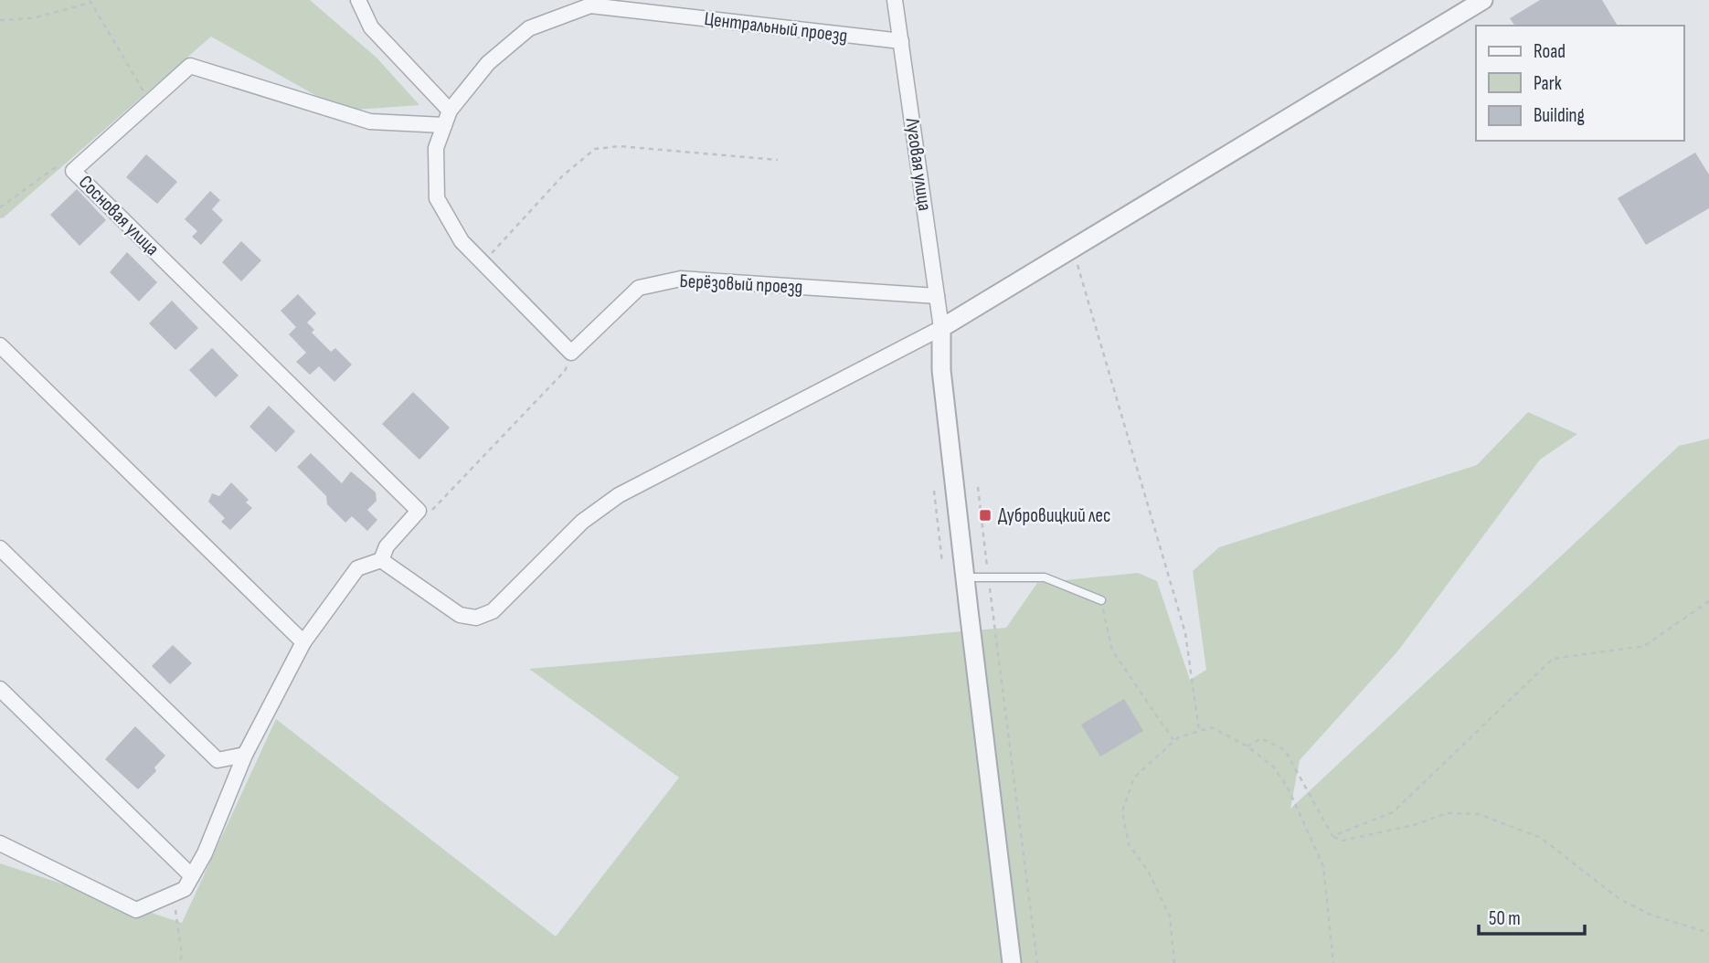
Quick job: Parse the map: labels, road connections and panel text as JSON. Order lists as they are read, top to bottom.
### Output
{
  "streets": {
    "street": [
      "Центральный проезд",
      "Луговая улица",
      "Сосновая улица",
      "Берёзовый проезд"
    ]
  },
  "crossings": [
    ["Центральный проезд", "Луговая улица"],
    ["Центральный проезд", "Сосновая улица"],
    ["Центральный проезд", "Берёзовый проезд"],
    ["Луговая улица", "Берёзовый проезд"]
  ],
  "places": {
    "transit": ["Дубровицкий лес"]
  },
  "legend": ["Road", "Park", "Building"],
  "scale_bar": "50 m"
}
